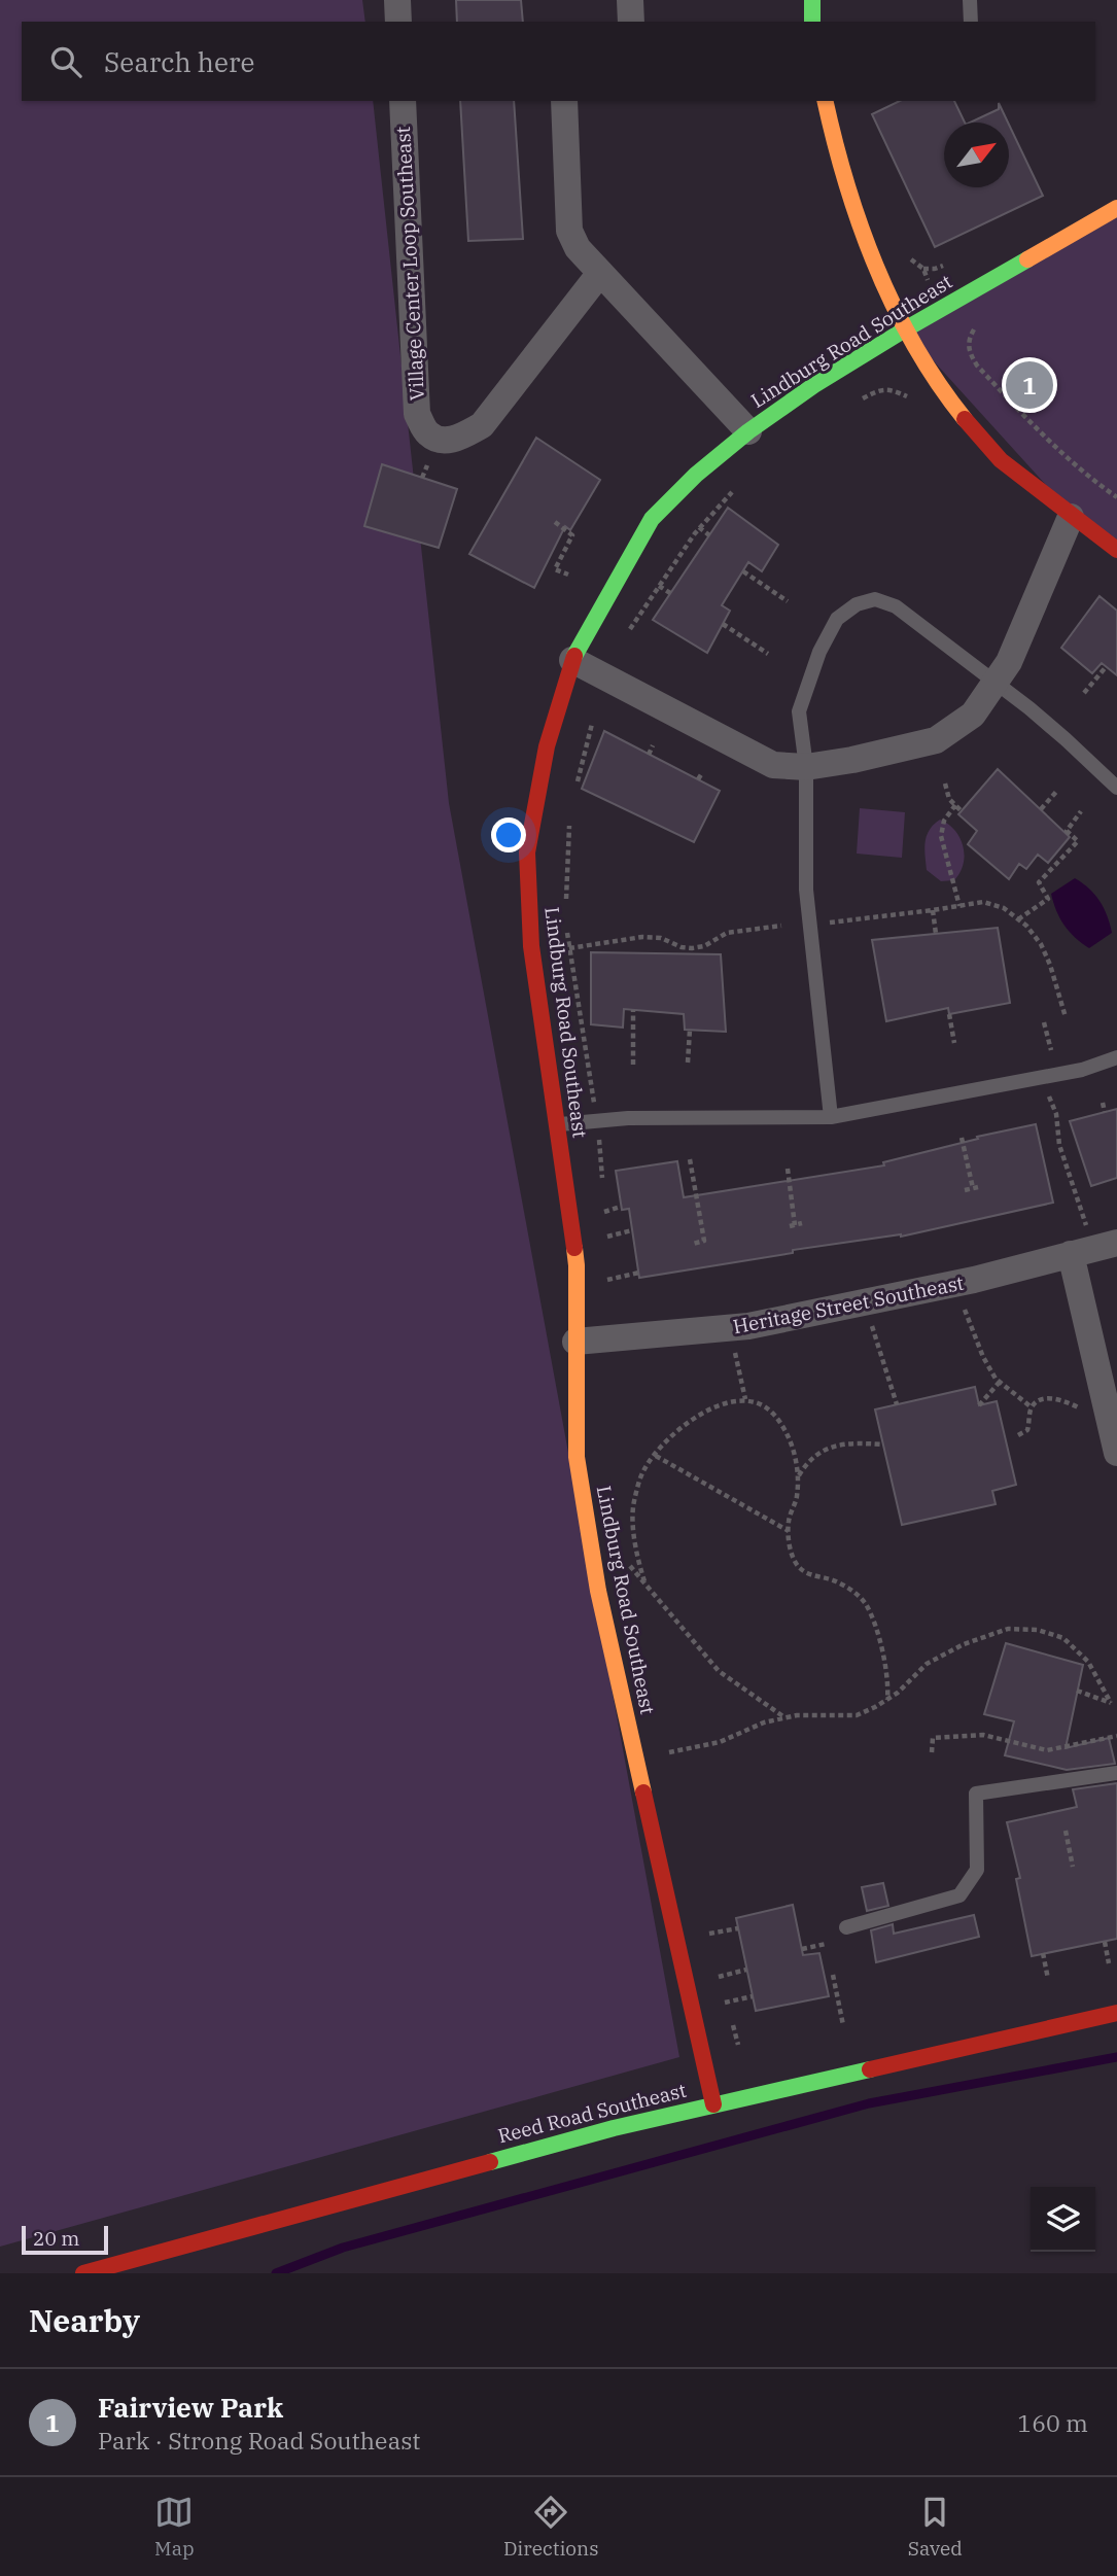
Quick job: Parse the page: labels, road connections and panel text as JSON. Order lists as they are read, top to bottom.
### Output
{
  "streets": {
    "street": [
      "Village Center Loop Southeast",
      "Lindburg Road Southeast",
      "Heritage Street Southeast",
      "Reed Road Southeast"
    ]
  },
  "crossings": [
    ["Lindburg Road Southeast", "Heritage Street Southeast"],
    ["Lindburg Road Southeast", "Reed Road Southeast"]
  ],
  "scale_bar": "20 m",
  "north": "top right",
  "page": {
    "search": "Search here",
    "pins": "1",
    "scale": "20 m",
    "heading": "Nearby",
    "list": [
      {
        "mark": "1",
        "name": "Fairview Park",
        "note": "Park · Strong Road Southeast",
        "value": "160 m"
      }
    ],
    "nav": ["Map", "Directions", "Saved"]
  }
}
